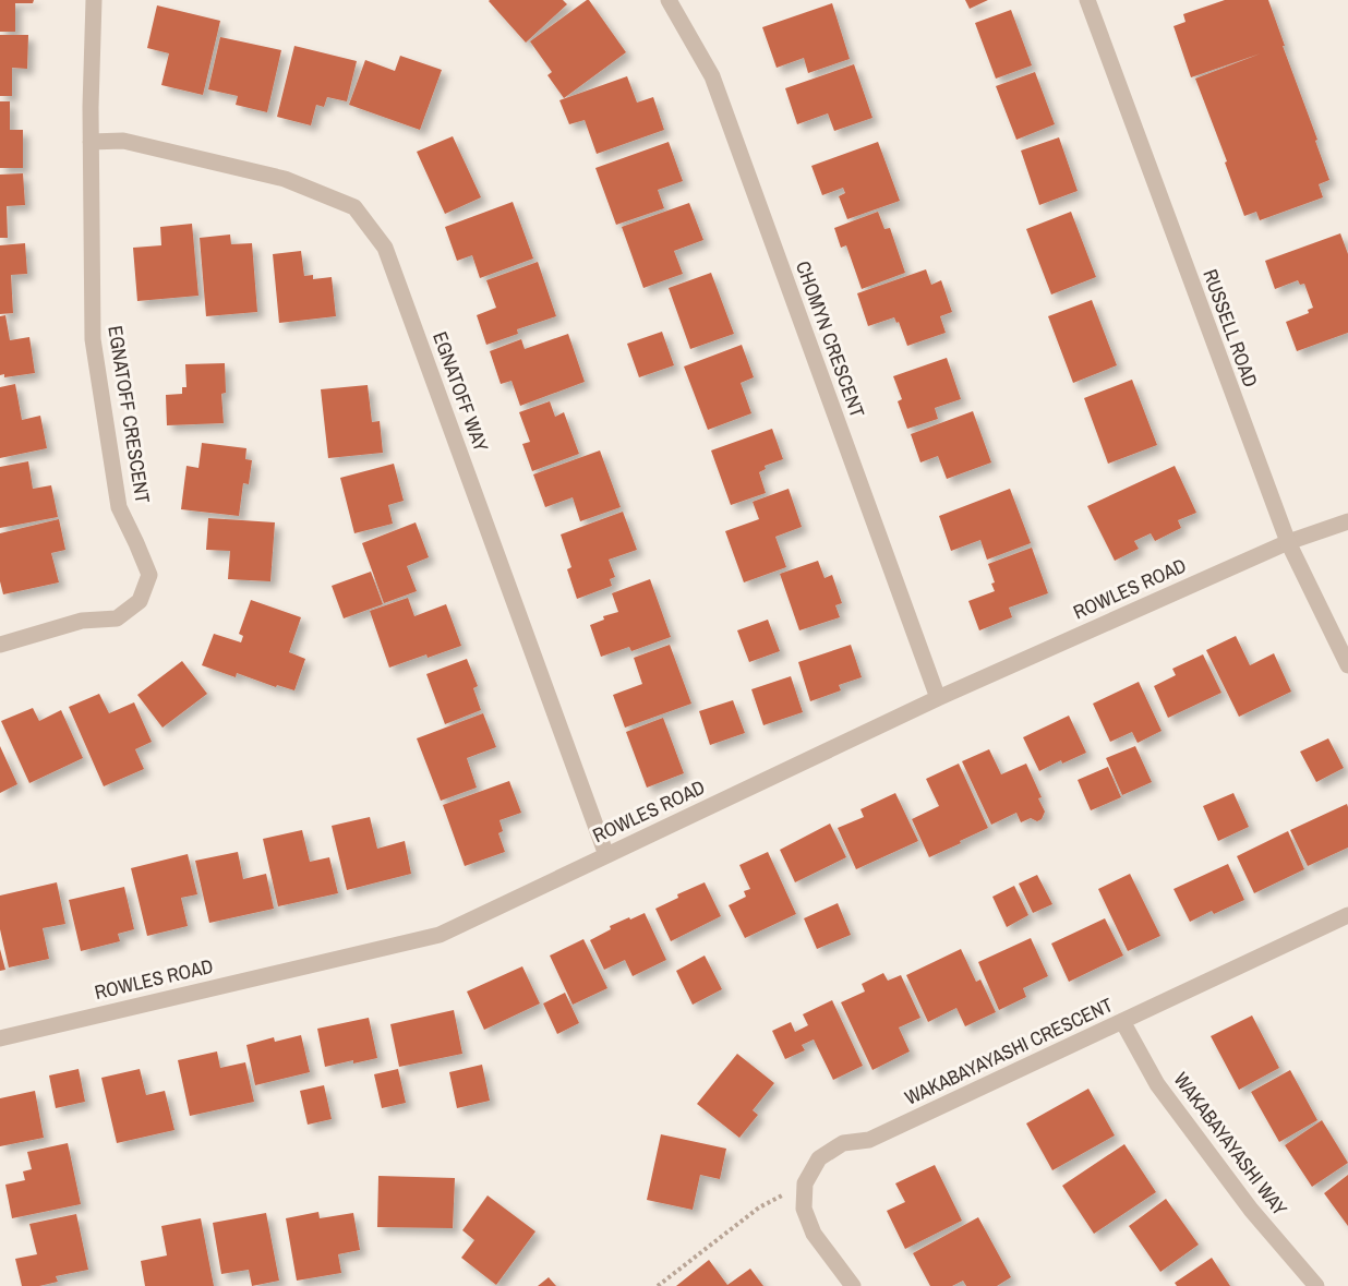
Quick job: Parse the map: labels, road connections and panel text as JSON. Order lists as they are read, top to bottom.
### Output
{
  "streets": {
    "street": [
      "RUSSELL ROAD",
      "CHOMYN CRESCENT",
      "EGNATOFF WAY",
      "EGNATOFF CRESCENT",
      "ROWLES ROAD",
      "WAKABAYAYASHI CRESCENT",
      "WAKABAYAYASHI WAY"
    ]
  },
  "crossings": [
    ["RUSSELL ROAD", "ROWLES ROAD"],
    ["CHOMYN CRESCENT", "ROWLES ROAD"],
    ["EGNATOFF WAY", "EGNATOFF CRESCENT"],
    ["EGNATOFF WAY", "ROWLES ROAD"],
    ["WAKABAYAYASHI CRESCENT", "WAKABAYAYASHI WAY"]
  ]
}
